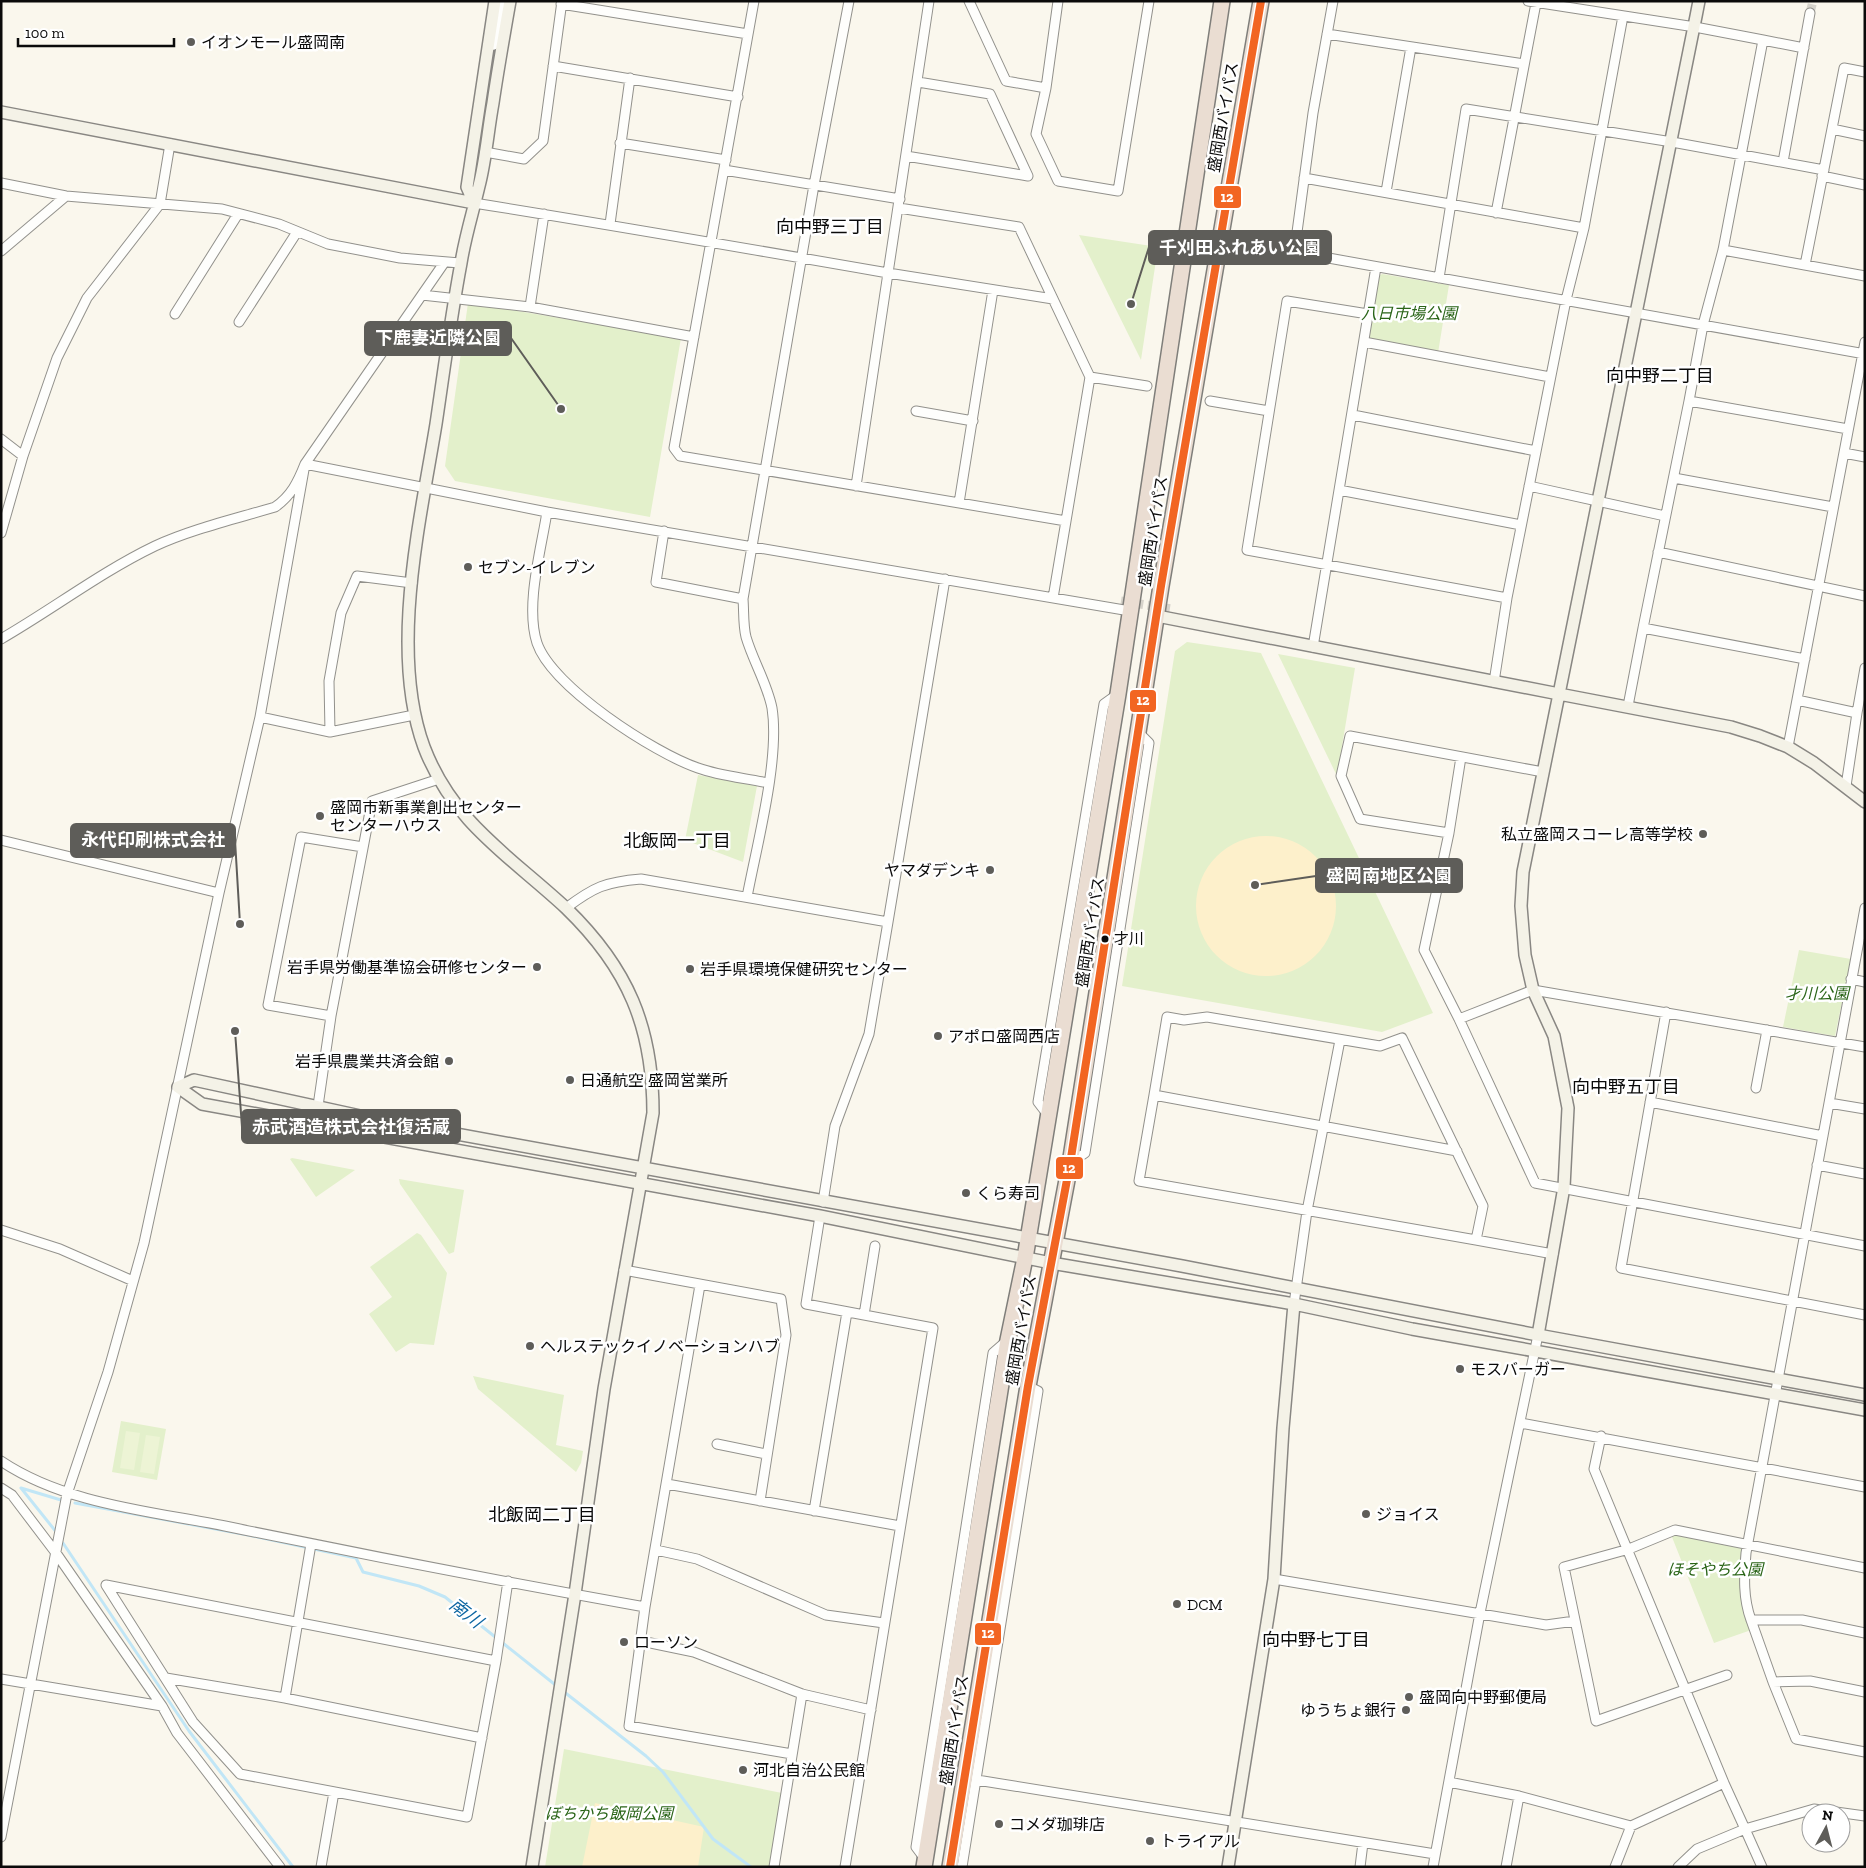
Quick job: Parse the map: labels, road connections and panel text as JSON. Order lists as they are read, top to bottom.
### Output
{
  "streets": {
    "highway": ["盛岡西バイパス"]
  },
  "districts": [
    "向中野三丁目",
    "向中野二丁目",
    "北飯岡一丁目",
    "向中野五丁目",
    "北飯岡二丁目",
    "向中野七丁目"
  ],
  "water": ["南川"],
  "parks": [
    "八日市場公園",
    "才川公園",
    "ほそやち公園",
    "ぼちかち飯岡公園"
  ],
  "places": [
    "イオンモール盛岡南",
    "千刈田ふれあい公園",
    "下鹿妻近隣公園",
    "セブン-イレブン",
    "盛岡市新事業創出センター センターハウス",
    "私立盛岡スコーレ高等学校",
    "ヤマダデンキ",
    "盛岡南地区公園",
    "永代印刷株式会社",
    "才川",
    "岩手県労働基準協会研修センター",
    "岩手県環境保健研究センター",
    "赤武酒造株式会社復活蔵",
    "アポロ盛岡西店",
    "岩手県農業共済会館",
    "日通航空 盛岡営業所",
    "くら寿司",
    "ヘルステックイノベーションハブ",
    "モスバーガー",
    "ジョイス",
    "DCM",
    "ローソン",
    "盛岡向中野郵便局",
    "ゆうちょ銀行",
    "河北自治公民館",
    "コメダ珈琲店",
    "トライアル"
  ],
  "lines": ["transit line 12"],
  "scale_bar": "100 m",
  "north": "top"
}
